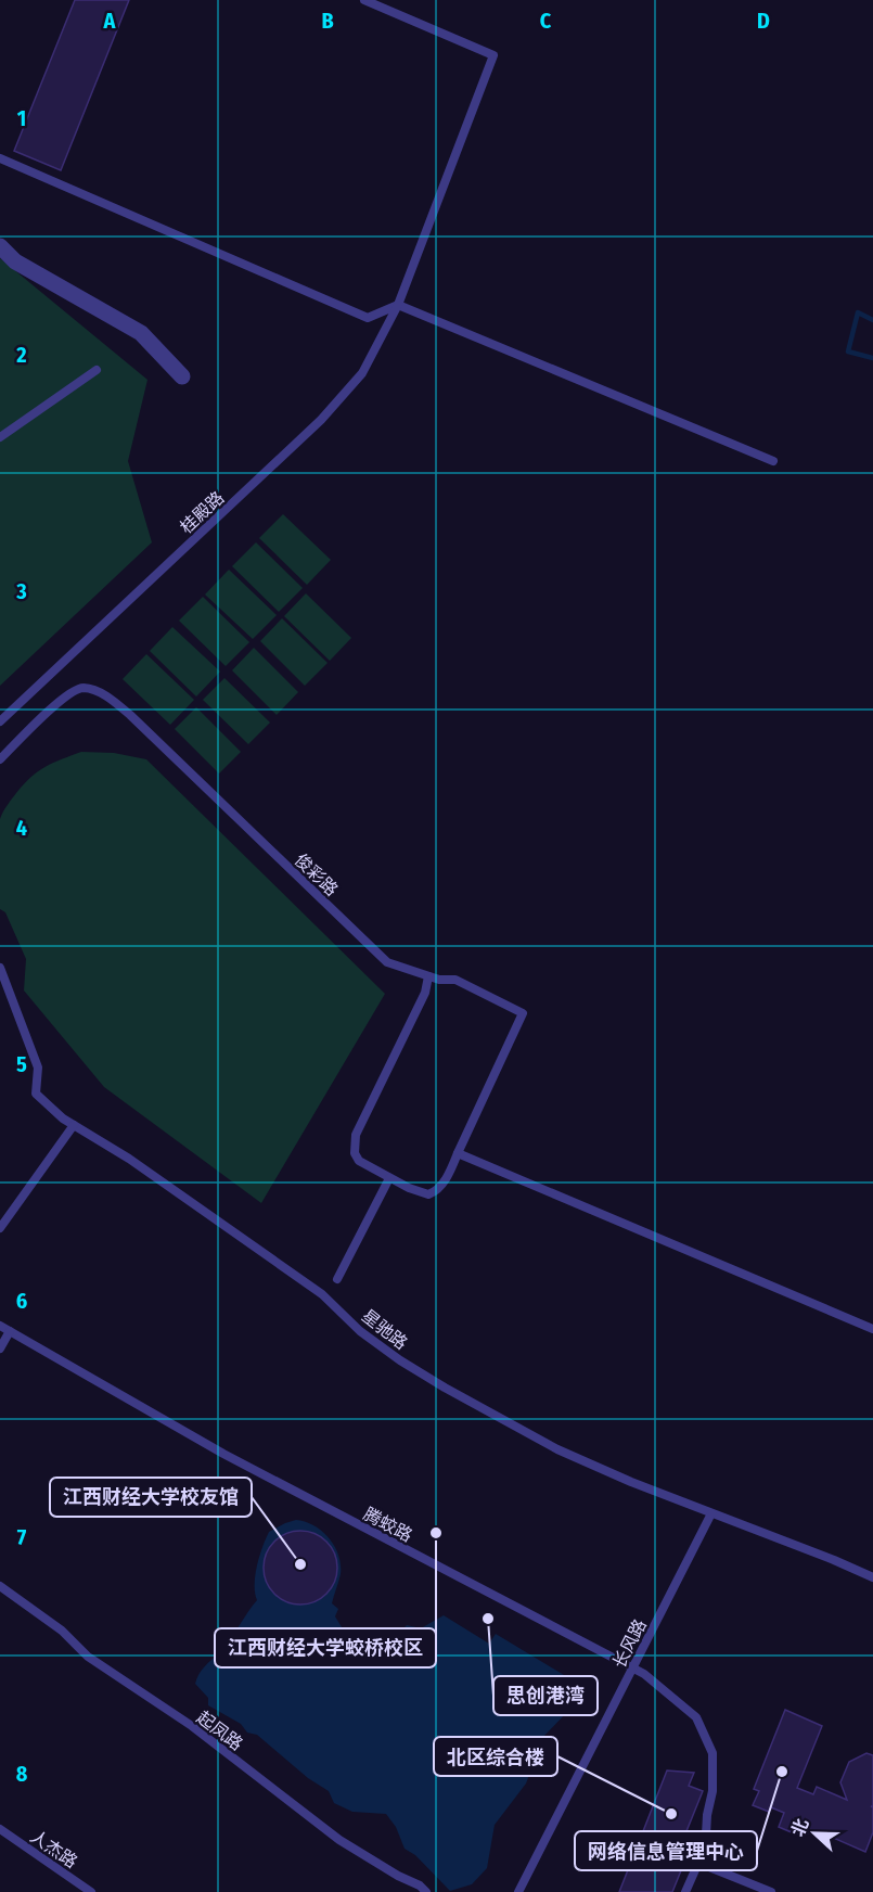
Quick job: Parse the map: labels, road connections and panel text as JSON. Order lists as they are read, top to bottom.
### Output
{
  "streets": {
    "lane": [
      "桂殿路",
      "俊彩路",
      "星驰路",
      "腾蛟路",
      "长风路",
      "起凤路",
      "人杰路"
    ]
  },
  "crossings": [
    ["星驰路", "长风路"],
    ["腾蛟路", "长风路"]
  ],
  "places": [
    "江西财经大学蛟桥校区",
    "江西财经大学校友馆",
    "思创港湾",
    "网络信息管理中心",
    "北区综合楼"
  ],
  "north": "left",
  "grid": {
    "columns": [
      "A",
      "B",
      "C",
      "D"
    ],
    "rows": [
      "1",
      "2",
      "3",
      "4",
      "5",
      "6",
      "7",
      "8"
    ]
  }
}
